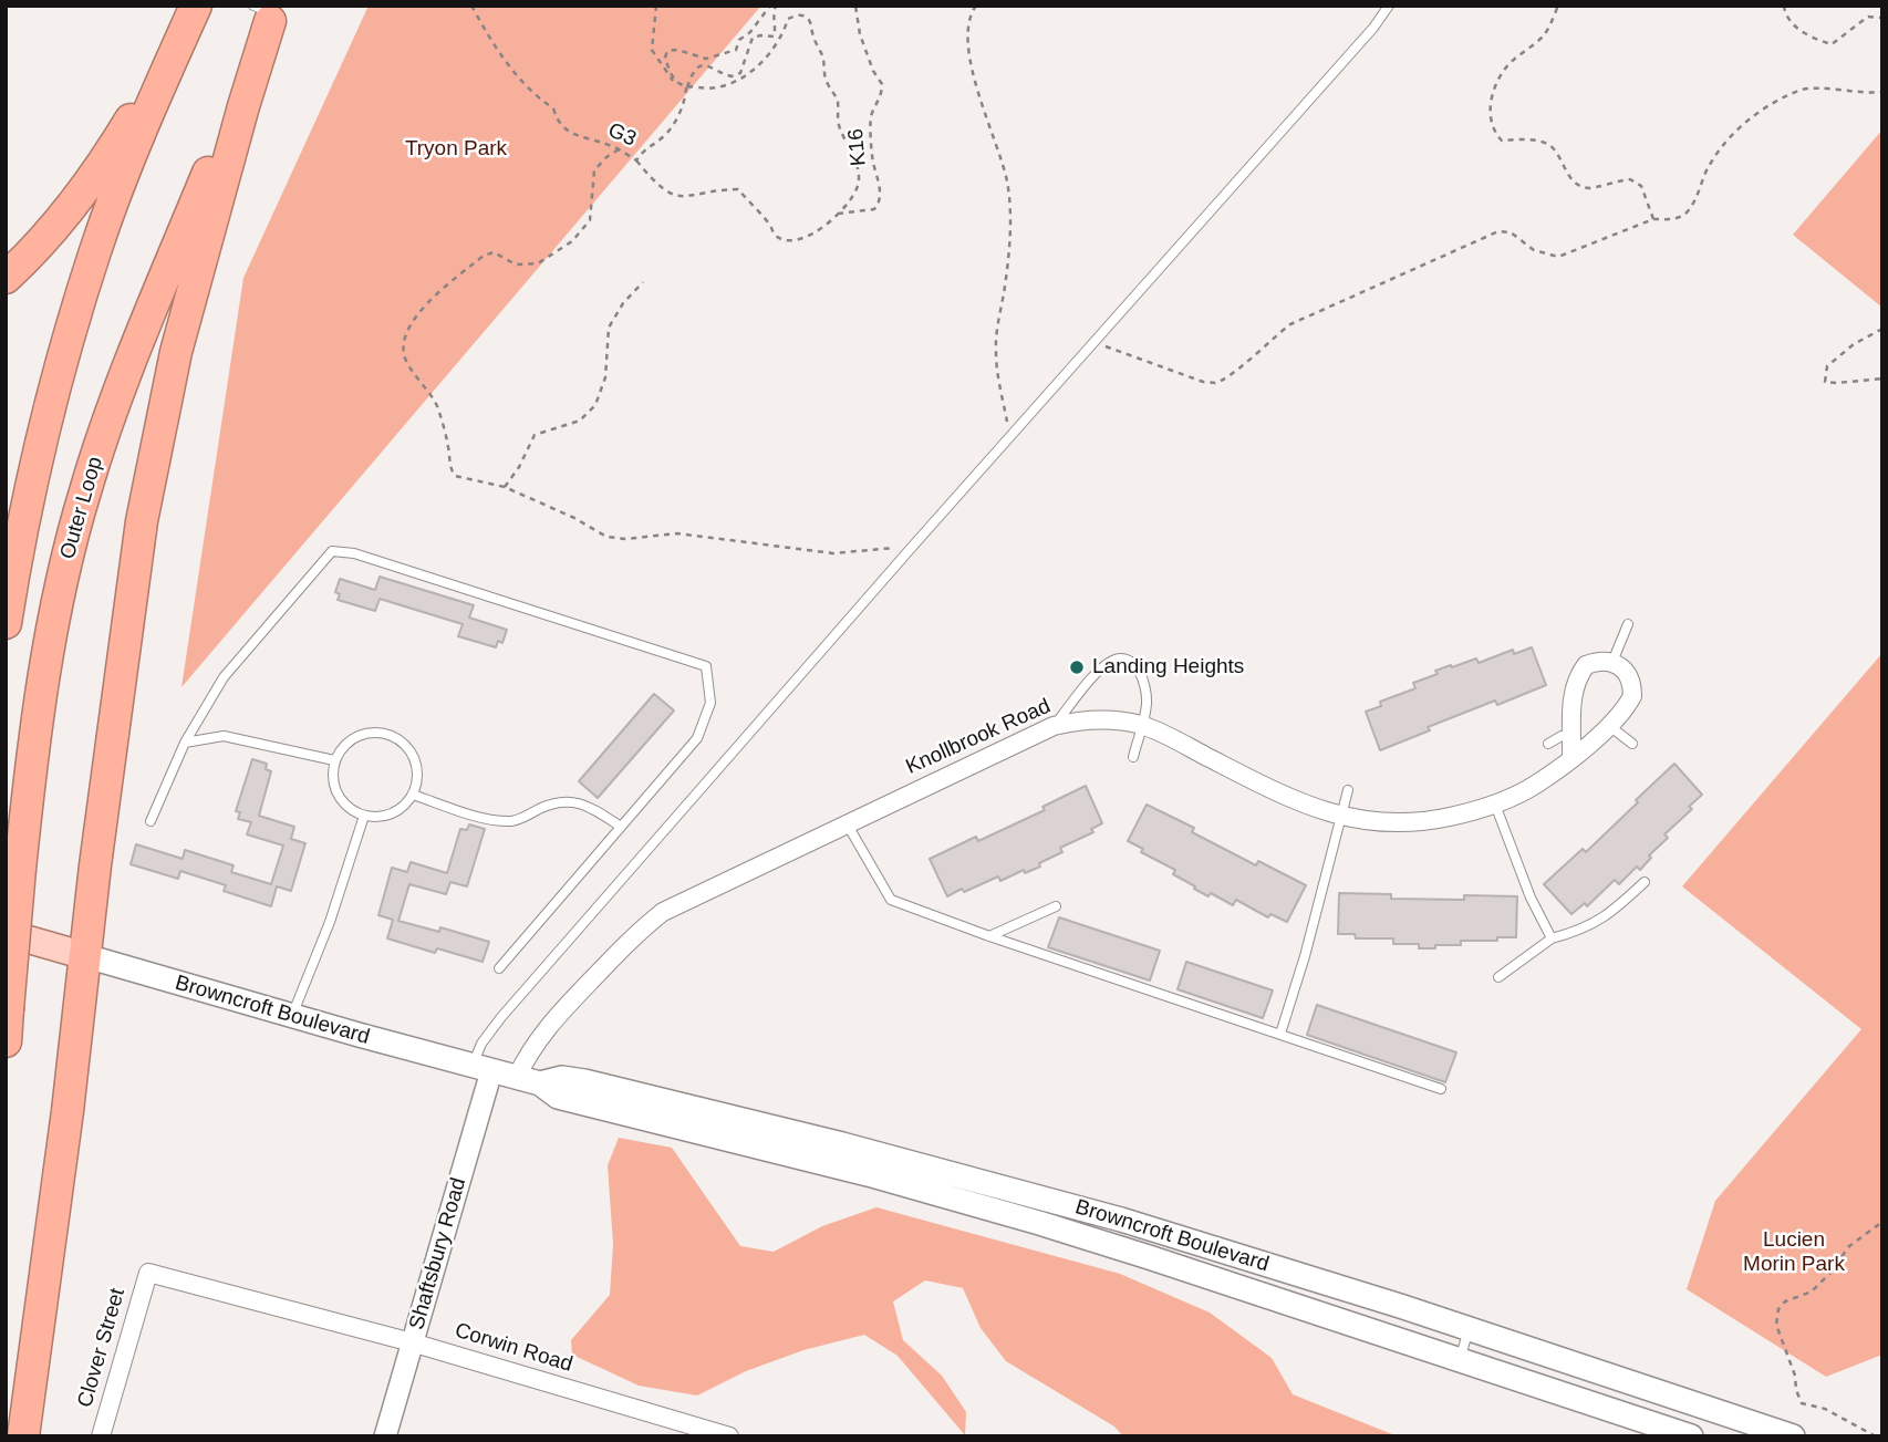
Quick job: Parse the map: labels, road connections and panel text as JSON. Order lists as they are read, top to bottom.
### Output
{
  "streets": {
    "highway": ["Outer Loop"],
    "main road": ["Browncroft Boulevard"],
    "street": [
      "Knollbrook Road",
      "Shaftsbury Road",
      "Clover Street",
      "Corwin Road"
    ],
    "path": ["G3", "K16"]
  },
  "crossings": [
    ["Knollbrook Road", "Browncroft Boulevard"],
    ["Browncroft Boulevard", "Shaftsbury Road"],
    ["Shaftsbury Road", "Corwin Road"],
    ["Clover Street", "Corwin Road"]
  ],
  "parks": ["Tryon Park", "Lucien Morin Park"],
  "places": ["Landing Heights"]
}
